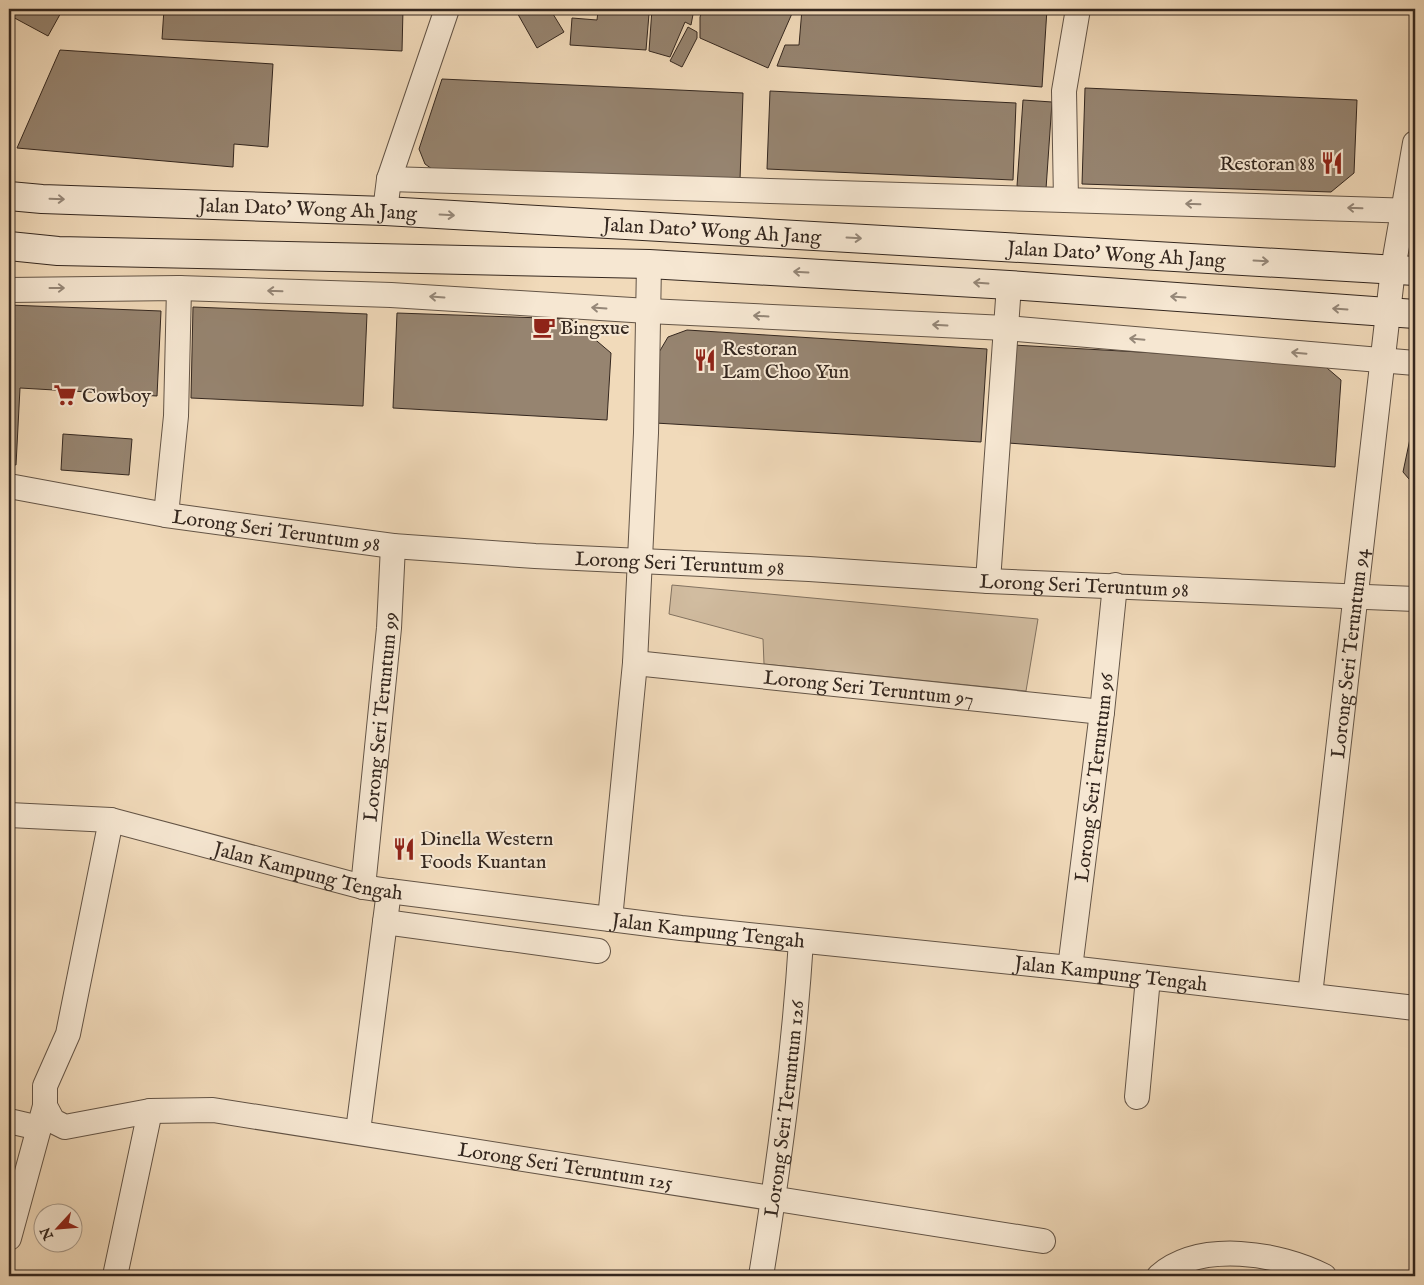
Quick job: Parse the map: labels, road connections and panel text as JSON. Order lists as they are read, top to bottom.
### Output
{
  "streets": {
    "main road": ["Jalan Dato' Wong Ah Jang"],
    "street": [
      "Lorong Seri Teruntum 98",
      "Lorong Seri Teruntum 94",
      "Lorong Seri Teruntum 97",
      "Lorong Seri Teruntum 99",
      "Lorong Seri Teruntum 96",
      "Jalan Kampung Tengah",
      "Lorong Seri Teruntum 126",
      "Lorong Seri Teruntum 125"
    ]
  },
  "crossings": [
    ["Jalan Dato' Wong Ah Jang", "Lorong Seri Teruntum 94"],
    ["Lorong Seri Teruntum 98", "Lorong Seri Teruntum 94"],
    ["Lorong Seri Teruntum 98", "Lorong Seri Teruntum 99"],
    ["Lorong Seri Teruntum 98", "Lorong Seri Teruntum 96"],
    ["Lorong Seri Teruntum 94", "Jalan Kampung Tengah"],
    ["Lorong Seri Teruntum 97", "Lorong Seri Teruntum 96"],
    ["Lorong Seri Teruntum 99", "Jalan Kampung Tengah"],
    ["Lorong Seri Teruntum 96", "Jalan Kampung Tengah"],
    ["Jalan Kampung Tengah", "Lorong Seri Teruntum 126"],
    ["Lorong Seri Teruntum 126", "Lorong Seri Teruntum 125"]
  ],
  "places": {
    "restaurant": ["Restoran 88", "Restoran Lam Choo Yun", "Dinella Western Foods Kuantan"],
    "cafe": ["Bingxue"],
    "supermarket": ["Cowboy"]
  },
  "north": "bottom left"
}
